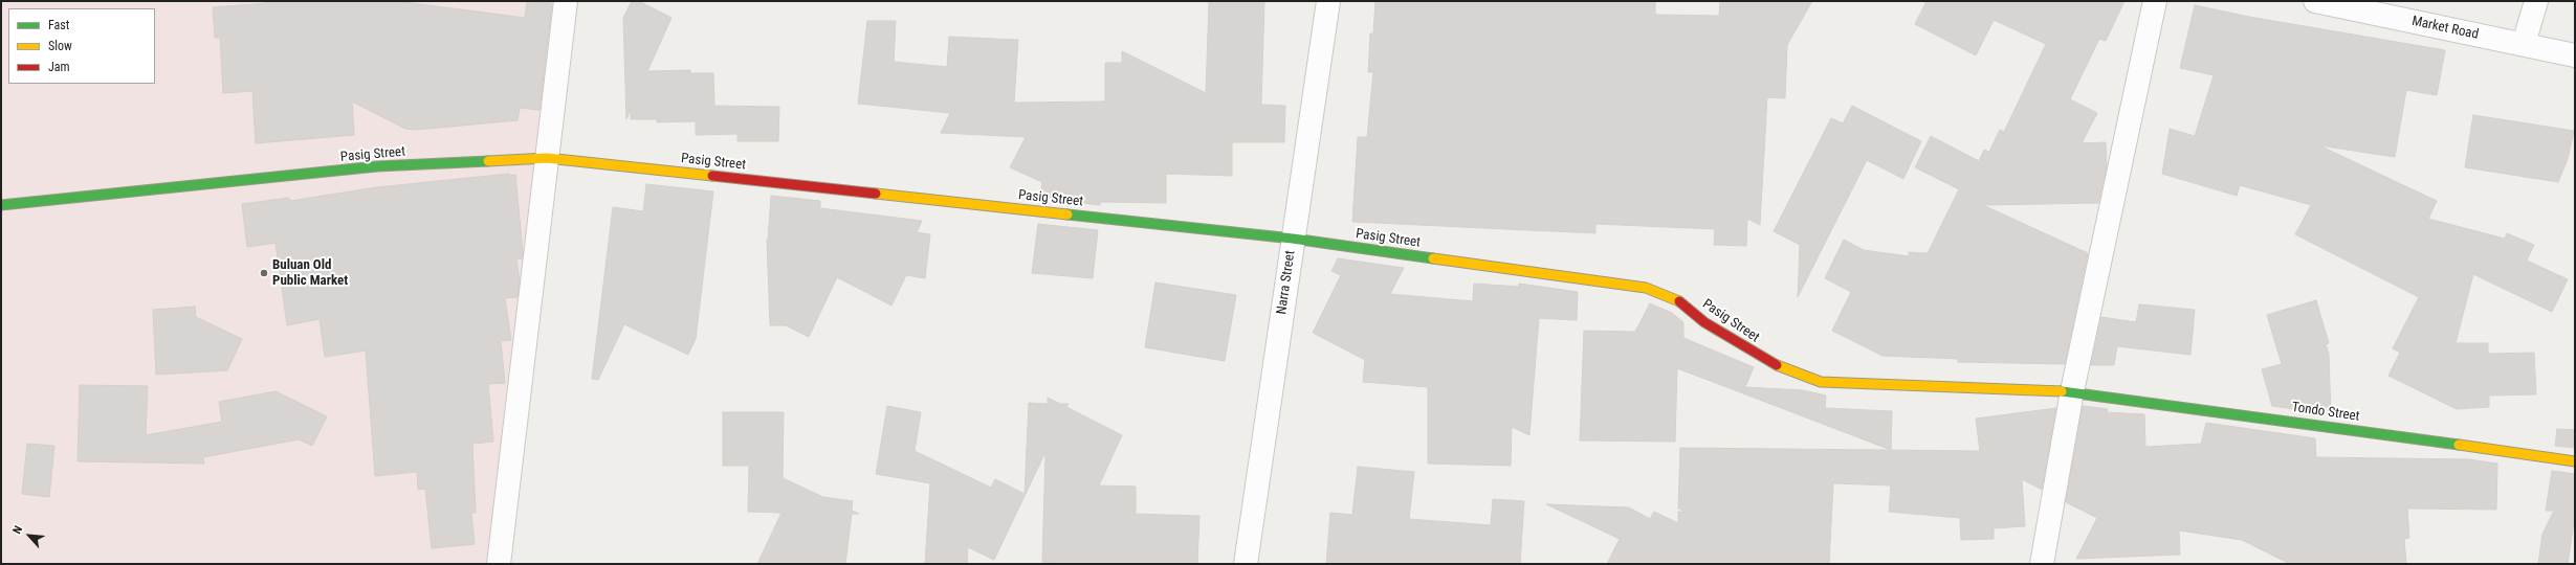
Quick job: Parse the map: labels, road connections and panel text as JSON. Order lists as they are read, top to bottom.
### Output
{
  "streets": {
    "street": [
      "Market Road",
      "Pasig Street",
      "Narra Street",
      "Tondo Street"
    ]
  },
  "crossings": [
    ["Pasig Street", "Narra Street"],
    ["Pasig Street", "Tondo Street"]
  ],
  "places": ["Buluan Old Public Market"],
  "legend": ["Fast", "Slow", "Jam"],
  "north": "top left"
}
